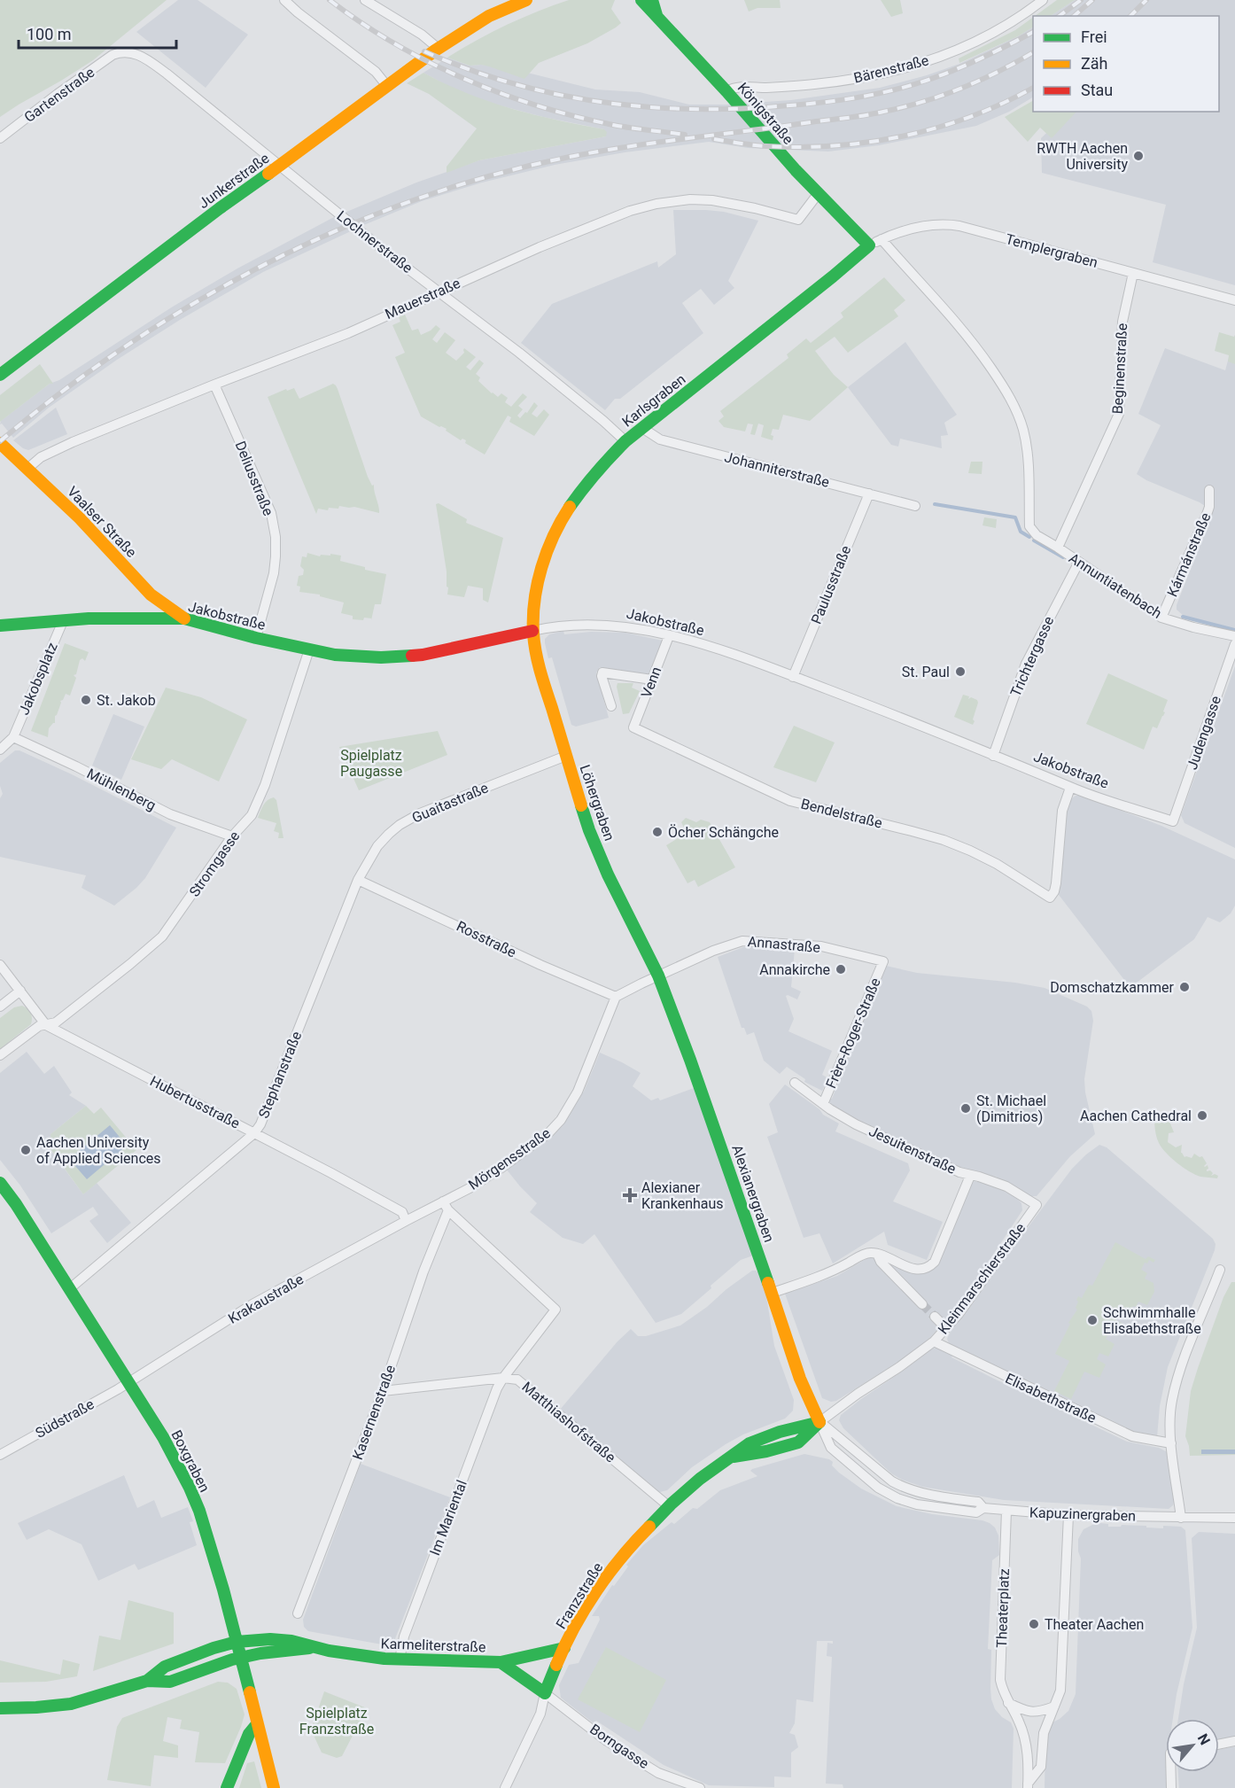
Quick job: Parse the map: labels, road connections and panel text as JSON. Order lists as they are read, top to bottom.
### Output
{
  "streets": {
    "street": [
      "Bärenstraße",
      "Gartenstraße",
      "Königstraße",
      "Junkerstraße",
      "Lochnerstraße",
      "Templergraben",
      "Mauerstraße",
      "Beginenstraße",
      "Karlsgraben",
      "Johanniterstraße",
      "Deliusstraße",
      "Vaalser Straße",
      "Kármánstraße",
      "Paulusstraße",
      "Annuntiatenbach",
      "Jakobstraße",
      "Trichtergasse",
      "Jakobsplatz",
      "Venn",
      "Judengasse",
      "Mühlenberg",
      "Guaitastraße",
      "Löhergraben",
      "Bendelstraße",
      "Stromgasse",
      "Rosstraße",
      "Annastraße",
      "Frère-Roger-Straße",
      "Stephanstraße",
      "Hubertusstraße",
      "Jesuitenstraße",
      "Mörgensstraße",
      "Alexianergraben",
      "Kleinmarschierstraße",
      "Krakaustraße",
      "Elisabethstraße",
      "Kasernenstraße",
      "Südstraße",
      "Matthiashofstraße",
      "Boxgraben",
      "Kapuzinergraben",
      "Im Mariental",
      "Franzstraße",
      "Theaterplatz",
      "Karmeliterstraße",
      "Borngasse"
    ]
  },
  "crossings": [
    ["Bärenstraße", "Königstraße"],
    ["Gartenstraße", "Lochnerstraße"],
    ["Königstraße", "Templergraben"],
    ["Königstraße", "Mauerstraße"],
    ["Königstraße", "Karlsgraben"],
    ["Junkerstraße", "Lochnerstraße"],
    ["Lochnerstraße", "Mauerstraße"],
    ["Lochnerstraße", "Karlsgraben"],
    ["Templergraben", "Beginenstraße"],
    ["Templergraben", "Karlsgraben"],
    ["Templergraben", "Annuntiatenbach"],
    ["Mauerstraße", "Deliusstraße"],
    ["Mauerstraße", "Vaalser Straße"],
    ["Beginenstraße", "Annuntiatenbach"],
    ["Karlsgraben", "Johanniterstraße"],
    ["Karlsgraben", "Jakobstraße"],
    ["Karlsgraben", "Löhergraben"],
    ["Johanniterstraße", "Paulusstraße"],
    ["Deliusstraße", "Jakobstraße"],
    ["Vaalser Straße", "Jakobstraße"],
    ["Kármánstraße", "Annuntiatenbach"],
    ["Paulusstraße", "Jakobstraße"],
    ["Annuntiatenbach", "Trichtergasse"],
    ["Jakobstraße", "Trichtergasse"],
    ["Jakobstraße", "Jakobsplatz"],
    ["Jakobstraße", "Venn"],
    ["Jakobstraße", "Judengasse"],
    ["Jakobstraße", "Löhergraben"],
    ["Jakobstraße", "Bendelstraße"],
    ["Jakobstraße", "Stromgasse"],
    ["Jakobsplatz", "Mühlenberg"],
    ["Venn", "Bendelstraße"],
    ["Mühlenberg", "Stromgasse"],
    ["Guaitastraße", "Löhergraben"],
    ["Guaitastraße", "Rosstraße"],
    ["Guaitastraße", "Stephanstraße"],
    ["Löhergraben", "Annastraße"],
    ["Löhergraben", "Alexianergraben"],
    ["Stromgasse", "Hubertusstraße"],
    ["Rosstraße", "Stephanstraße"],
    ["Rosstraße", "Mörgensstraße"],
    ["Annastraße", "Frère-Roger-Straße"],
    ["Annastraße", "Alexianergraben"],
    ["Frère-Roger-Straße", "Jesuitenstraße"],
    ["Stephanstraße", "Hubertusstraße"],
    ["Stephanstraße", "Boxgraben"],
    ["Hubertusstraße", "Mörgensstraße"],
    ["Hubertusstraße", "Krakaustraße"],
    ["Jesuitenstraße", "Kleinmarschierstraße"],
    ["Mörgensstraße", "Krakaustraße"],
    ["Mörgensstraße", "Kasernenstraße"],
    ["Mörgensstraße", "Matthiashofstraße"],
    ["Alexianergraben", "Kleinmarschierstraße"],
    ["Alexianergraben", "Kapuzinergraben"],
    ["Alexianergraben", "Franzstraße"],
    ["Kleinmarschierstraße", "Elisabethstraße"],
    ["Kleinmarschierstraße", "Kapuzinergraben"],
    ["Kleinmarschierstraße", "Franzstraße"],
    ["Krakaustraße", "Südstraße"],
    ["Krakaustraße", "Boxgraben"],
    ["Kasernenstraße", "Matthiashofstraße"],
    ["Südstraße", "Boxgraben"],
    ["Matthiashofstraße", "Im Mariental"],
    ["Matthiashofstraße", "Franzstraße"],
    ["Boxgraben", "Karmeliterstraße"],
    ["Kapuzinergraben", "Franzstraße"],
    ["Kapuzinergraben", "Theaterplatz"],
    ["Im Mariental", "Karmeliterstraße"],
    ["Franzstraße", "Karmeliterstraße"],
    ["Franzstraße", "Borngasse"],
    ["Karmeliterstraße", "Borngasse"]
  ],
  "parks": ["Spielplatz Paugasse", "Spielplatz Franzstraße"],
  "places": {
    "other": [
      "RWTH Aachen University",
      "St. Paul",
      "St. Jakob",
      "Öcher Schängche",
      "Annakirche",
      "Domschatzkammer",
      "St. Michael (Dimitrios)",
      "Aachen Cathedral",
      "Aachen University of Applied Sciences",
      "Schwimmhalle Elisabethstraße",
      "Theater Aachen"
    ],
    "health": ["Alexianer Krankenhaus"]
  },
  "legend": ["Frei", "Zäh", "Stau"],
  "scale_bar": "100 m",
  "north": "top right"
}
